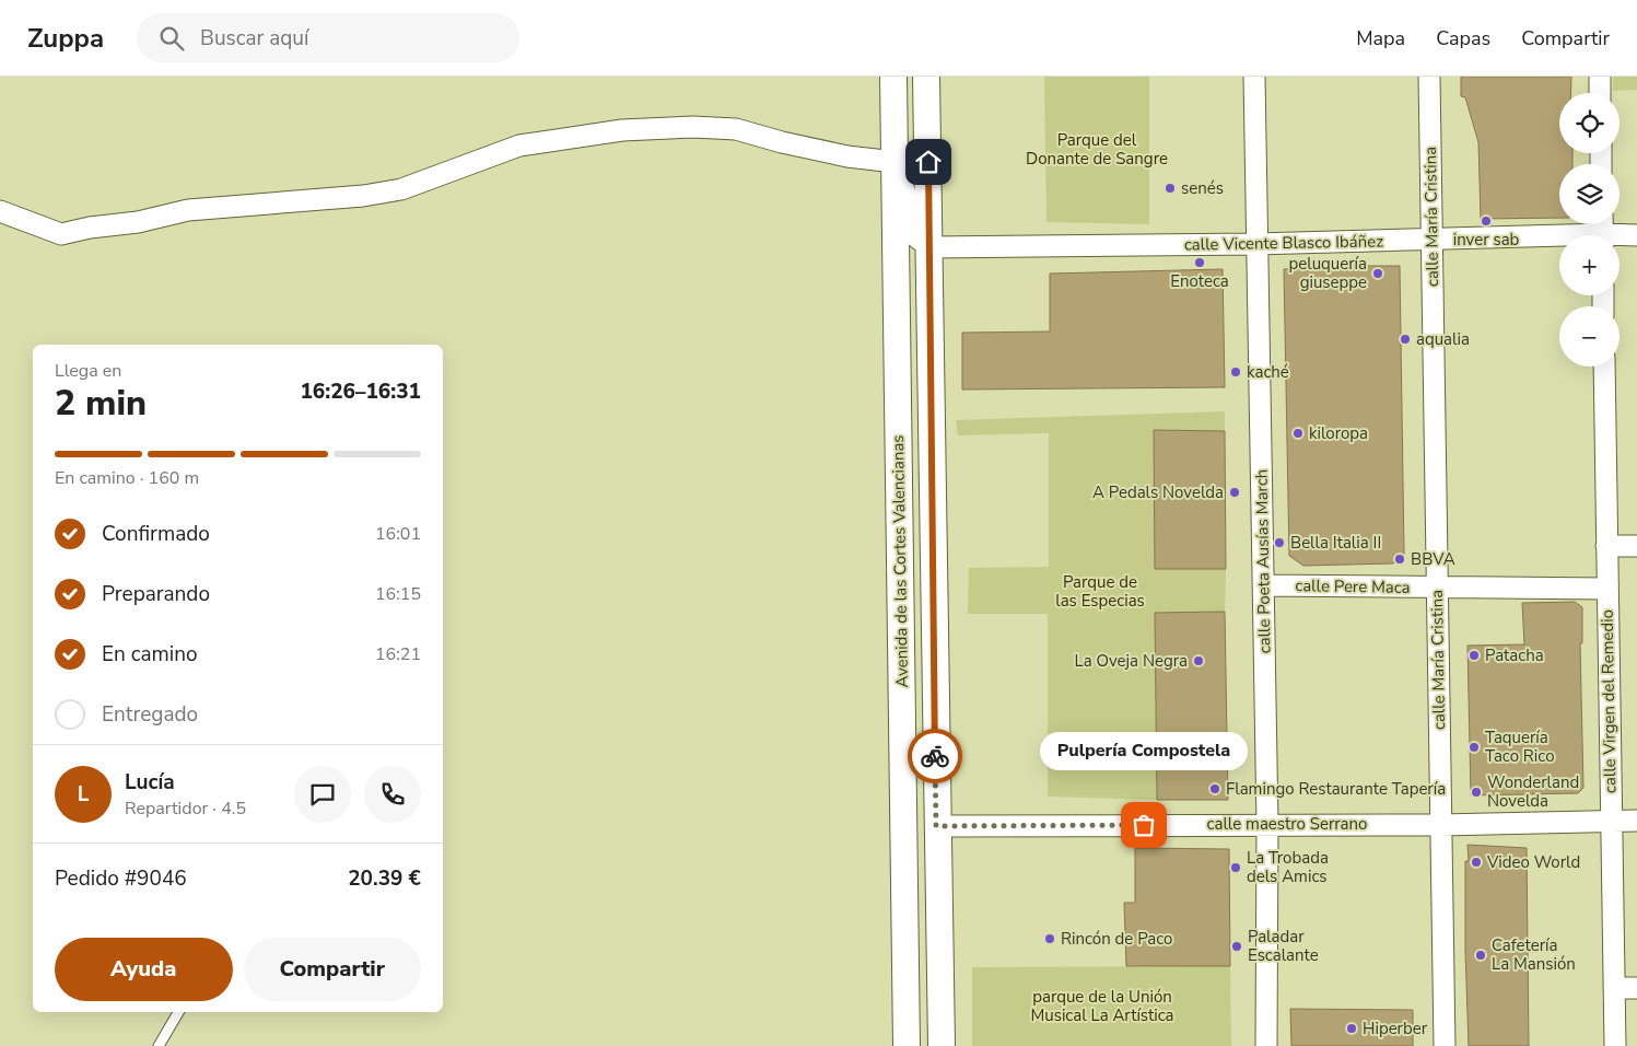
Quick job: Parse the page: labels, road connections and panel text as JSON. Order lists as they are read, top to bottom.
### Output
{
  "streets": {
    "street": [
      "calle María Cristina",
      "calle Vicente Blasco Ibáñez",
      "Avenida de las Cortes Valencianas",
      "calle Poeta Ausías March",
      "calle Pere Maca",
      "calle Virgen del Remedio",
      "calle maestro Serrano"
    ]
  },
  "crossings": [
    ["calle María Cristina", "calle Vicente Blasco Ibáñez"],
    ["calle María Cristina", "calle Pere Maca"],
    ["calle María Cristina", "calle maestro Serrano"],
    ["calle Vicente Blasco Ibáñez", "Avenida de las Cortes Valencianas"],
    ["calle Vicente Blasco Ibáñez", "calle Poeta Ausías March"],
    ["Avenida de las Cortes Valencianas", "calle maestro Serrano"],
    ["calle Poeta Ausías March", "calle Pere Maca"],
    ["calle Poeta Ausías March", "calle maestro Serrano"],
    ["calle Pere Maca", "calle Virgen del Remedio"],
    ["calle Virgen del Remedio", "calle maestro Serrano"]
  ],
  "parks": ["Parque del Donante de Sangre", "Parque de las Especias", "parque de la Unión Musical La Artística"],
  "places": [
    "senés",
    "inver sab",
    "Enoteca",
    "peluquería giuseppe",
    "aqualia",
    "kaché",
    "kiloropa",
    "A Pedals Novelda",
    "Bella Italia II",
    "BBVA",
    "Patacha",
    "La Oveja Negra",
    "Taquería Taco Rico",
    "Flamingo Restaurante Tapería",
    "Wonderland Novelda",
    "Pulpería Compostela",
    "Video World",
    "La Trobada dels Amics",
    "Rincón de Paco",
    "Paladar Escalante",
    "Cafetería La Mansión",
    "Hiperber"
  ],
  "page": {
    "header": "Zuppa",
    "search": "Buscar aquí",
    "nav": ["Mapa", "Capas", "Compartir"],
    "map_buttons": ["+", "−"],
    "heading": ["2 min", "Llega en", "16:26–16:31"],
    "panel": [
      "Lucía",
      "Repartidor · 4.5",
      "Pedido #9046",
      "20.39 €"
    ],
    "bar": "En camino · 160 m",
    "list": [
      ["Confirmado", "16:01"],
      ["Preparando", "16:15"],
      ["En camino", "16:21"],
      "Entregado"
    ],
    "bubble": "Pulpería Compostela",
    "round": "L",
    "buttons": ["Ayuda", "Compartir"]
  }
}
